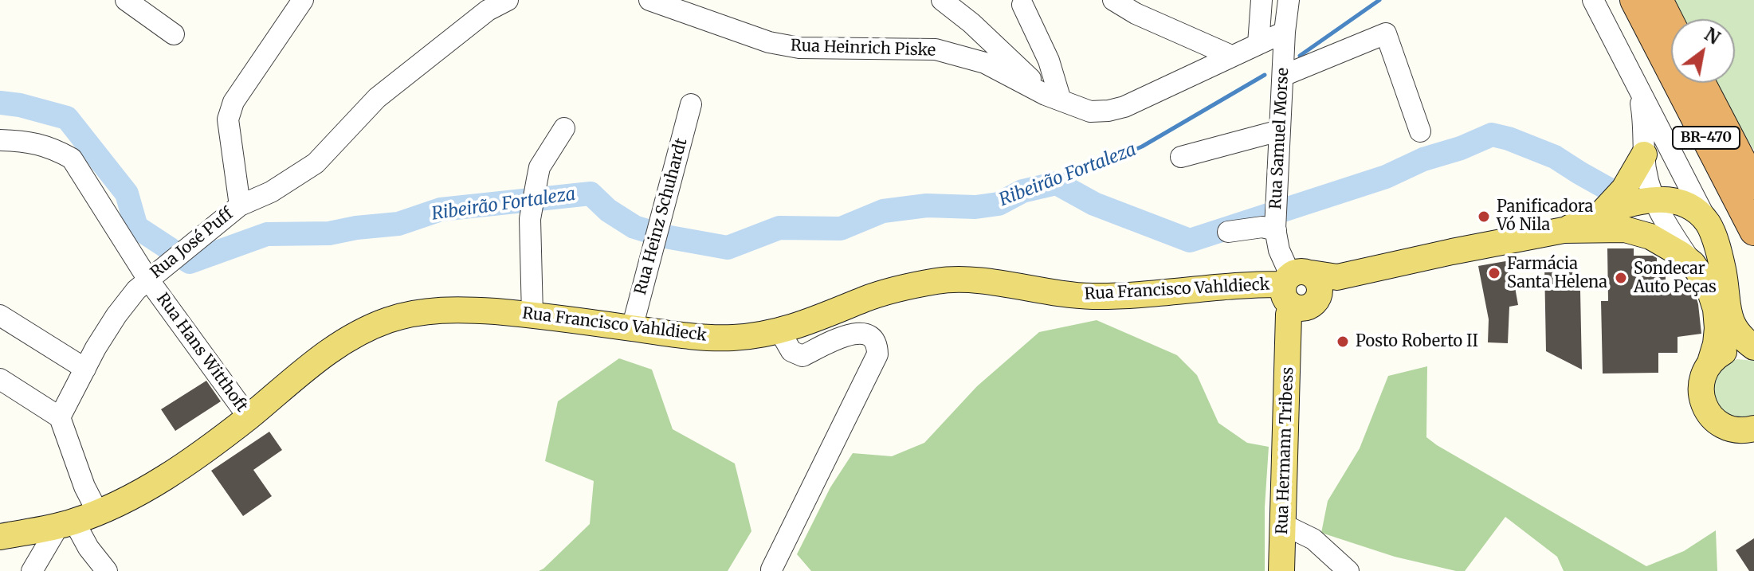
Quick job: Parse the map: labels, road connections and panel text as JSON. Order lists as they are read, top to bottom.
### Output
{
  "streets": {
    "highway": ["BR-470"],
    "main road": ["Rua Francisco Vahldieck", "Rua Hermann Tribess"],
    "street": [
      "Rua Heinrich Piske",
      "Rua Samuel Morse",
      "Rua Heinz Schuhardt",
      "Rua José Puff",
      "Rua Hans Witthoft"
    ]
  },
  "crossings": [
    ["Rua Heinrich Piske", "Rua Samuel Morse"],
    ["Rua Samuel Morse", "Rua Francisco Vahldieck"],
    ["Rua Samuel Morse", "Rua Hermann Tribess"],
    ["Rua Heinz Schuhardt", "Rua Francisco Vahldieck"],
    ["Rua José Puff", "Rua Hans Witthoft"],
    ["Rua Francisco Vahldieck", "Rua Hans Witthoft"],
    ["Rua Francisco Vahldieck", "Rua Hermann Tribess"]
  ],
  "water": ["Ribeirão Fortaleza"],
  "places": [
    "Panificadora Vó Nila",
    "Farmácia Santa Helena",
    "Sondecar Auto Peças",
    "Posto Roberto II"
  ],
  "north": "top right"
}
